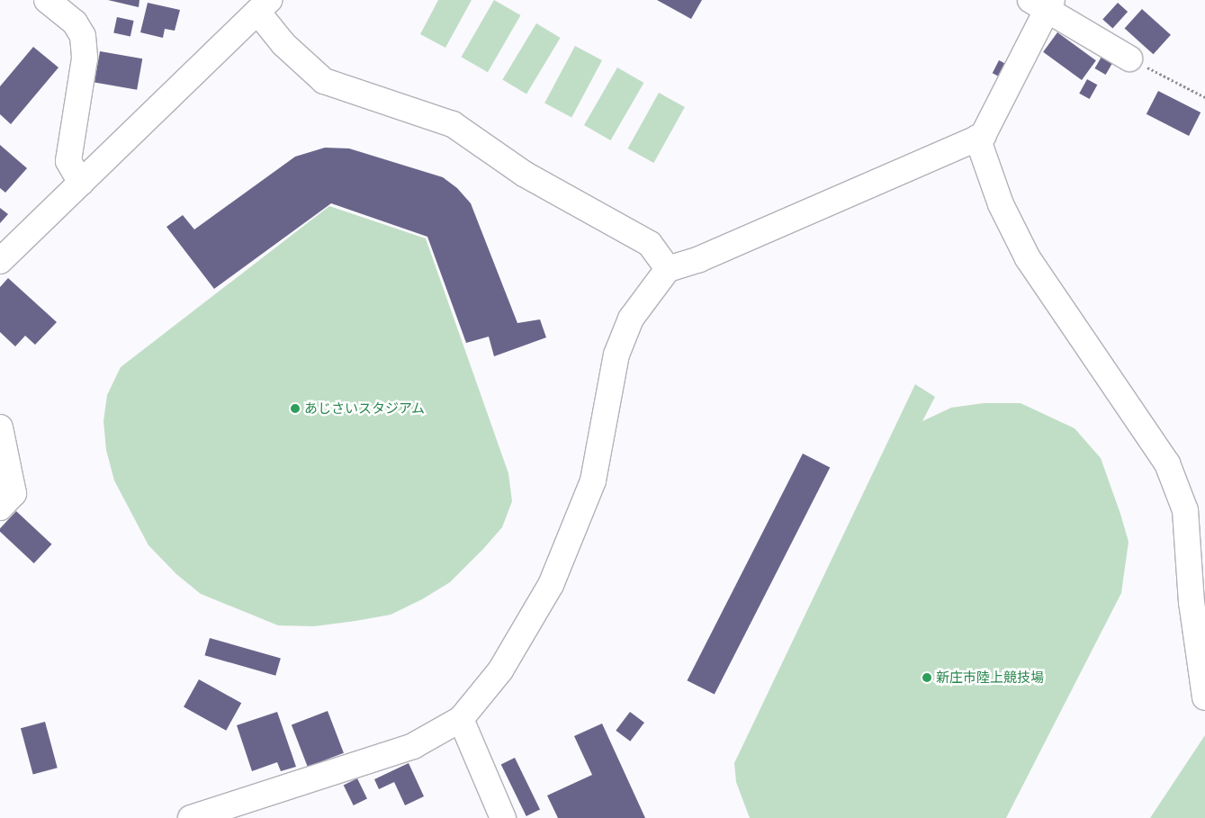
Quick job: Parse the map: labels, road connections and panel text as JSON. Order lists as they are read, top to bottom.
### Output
{
  "places": ["あじさいスタジアム", "新庄市陸上競技場"]
}
